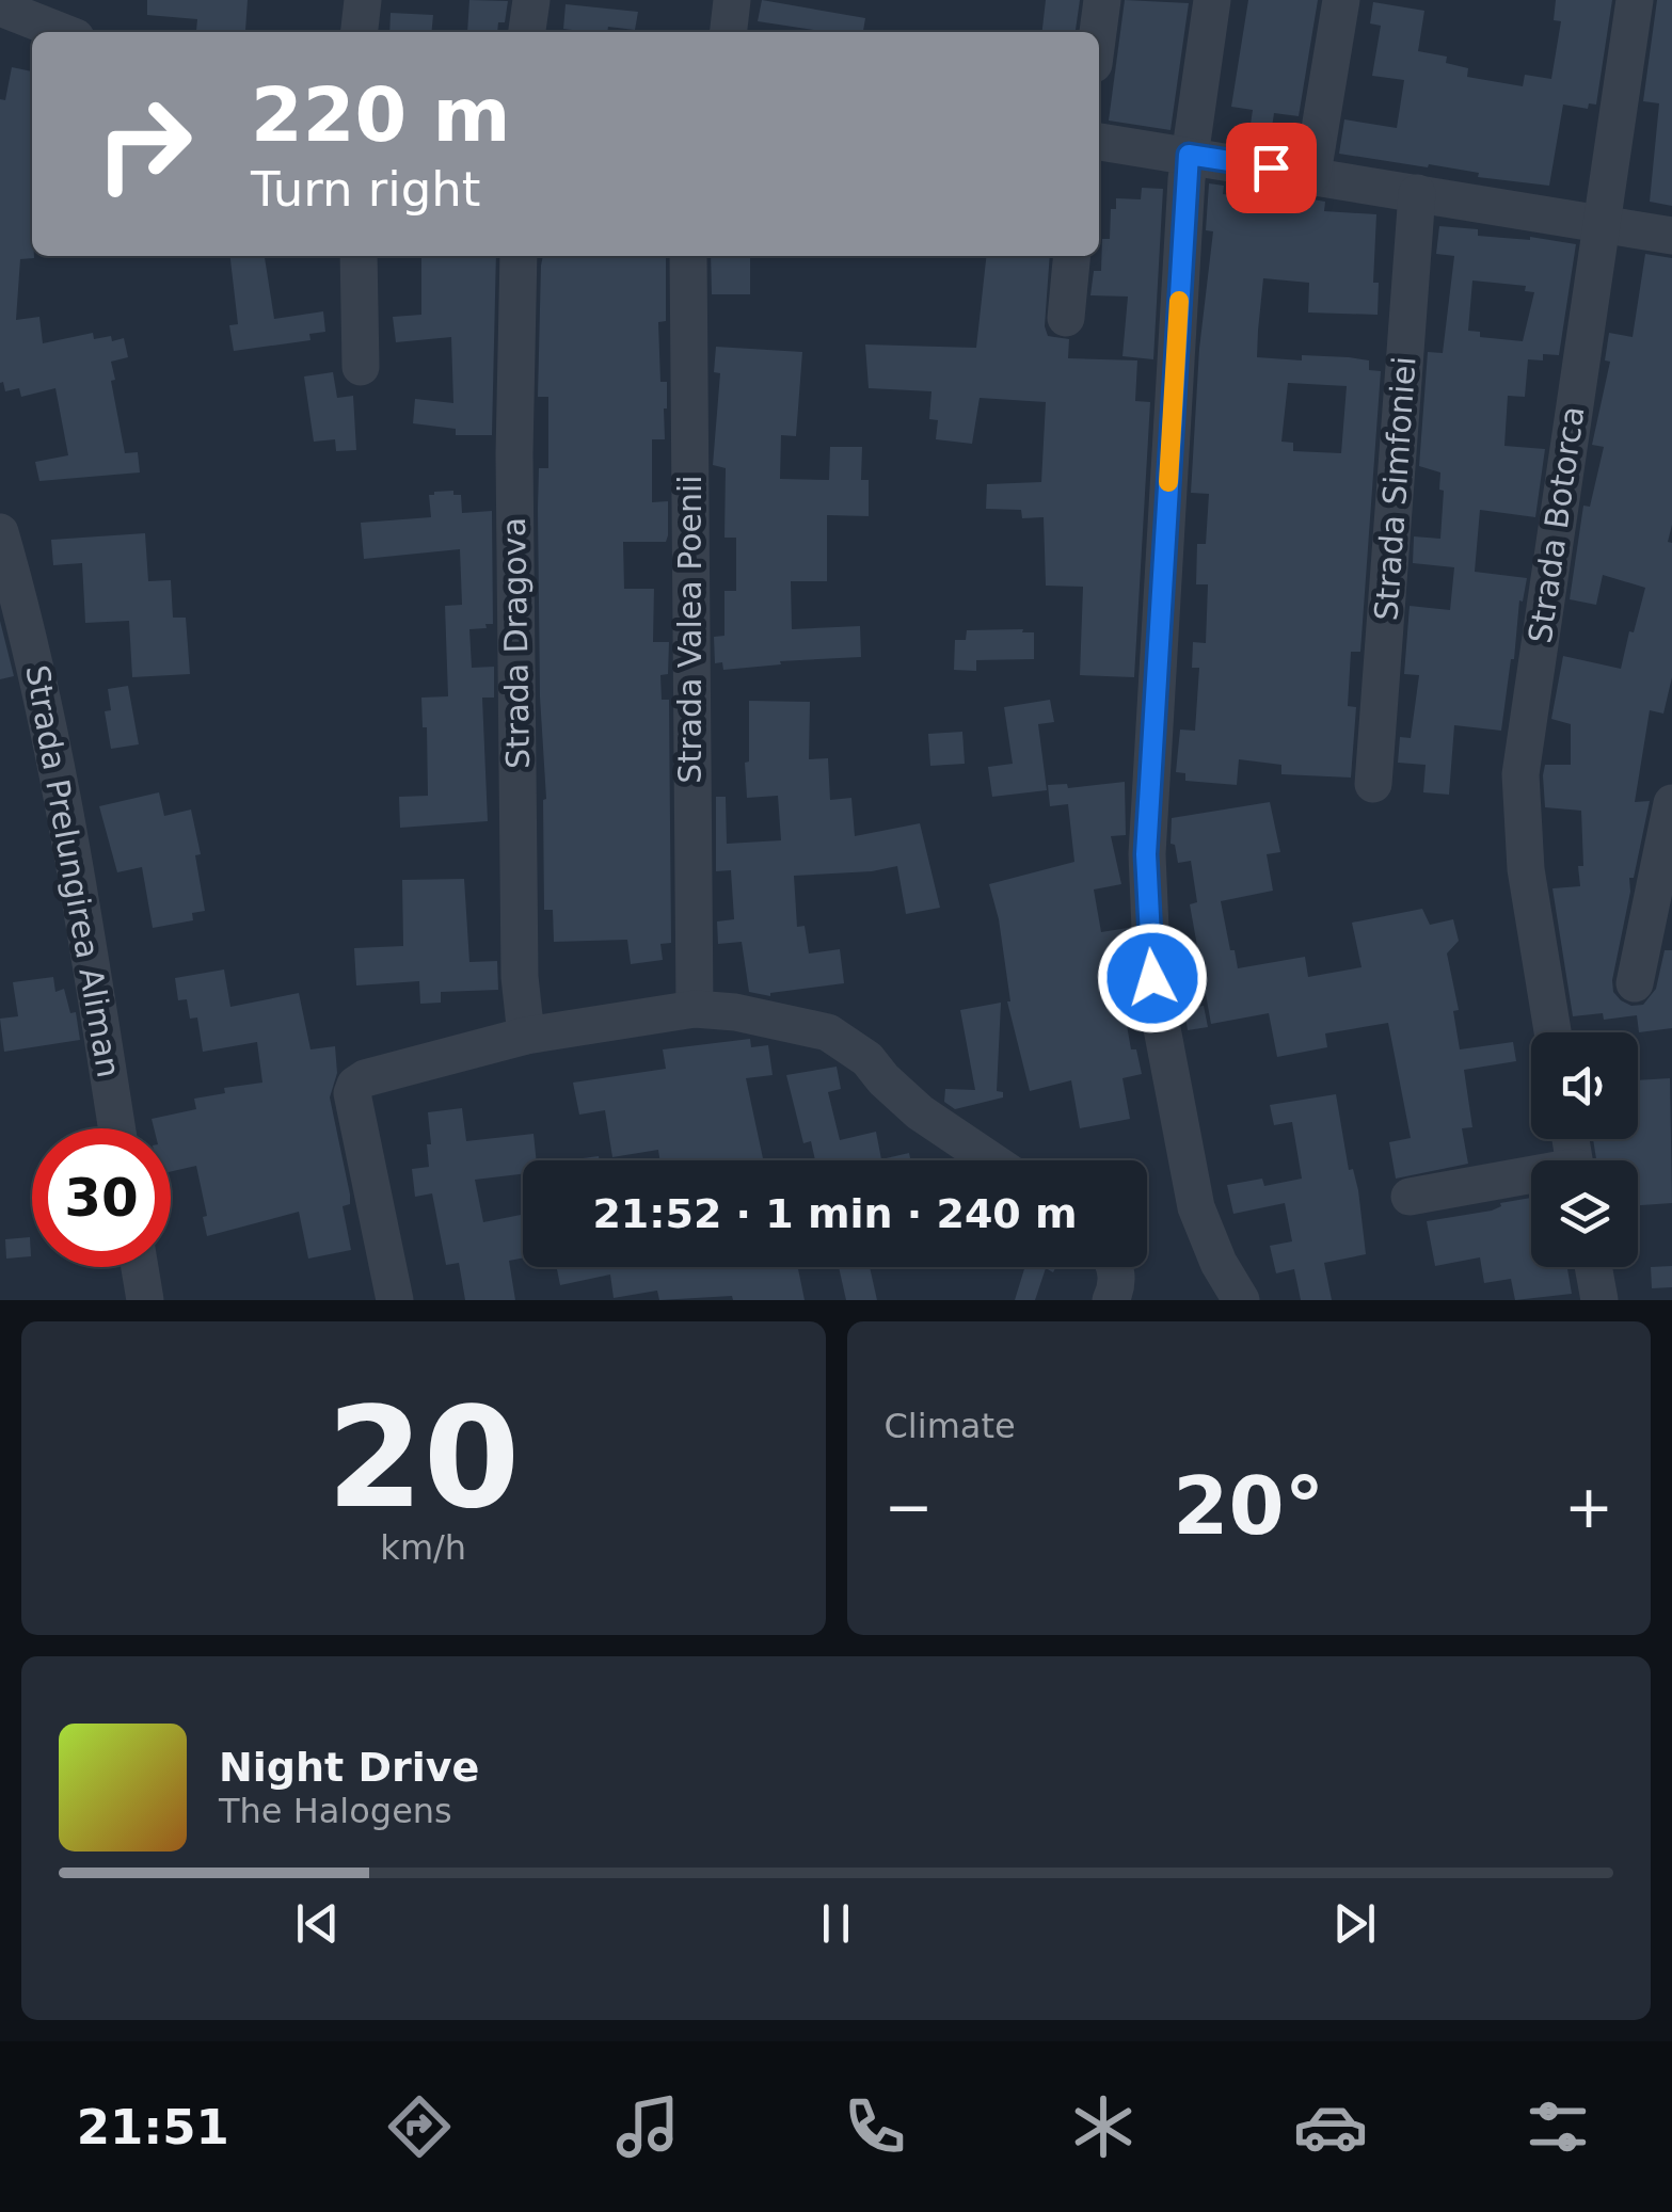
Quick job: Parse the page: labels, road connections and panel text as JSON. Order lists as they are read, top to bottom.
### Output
{
  "streets": {
    "street": [
      "Strada Simfoniei",
      "Strada Botorca",
      "Strada Valea Poenii",
      "Strada Dragova",
      "Strada Prelungirea Aliman"
    ]
  },
  "page": {
    "turn": ["220 m", "Turn right"],
    "limit": "30",
    "trip": "21:52 · 1 min · 240 m",
    "tile": [
      ["20", "km/h"],
      "Climate"
    ],
    "heat": ["−", "20°", "+"],
    "song": ["Night Drive", "The Halogens"],
    "tabs": "21:51"
  }
}
